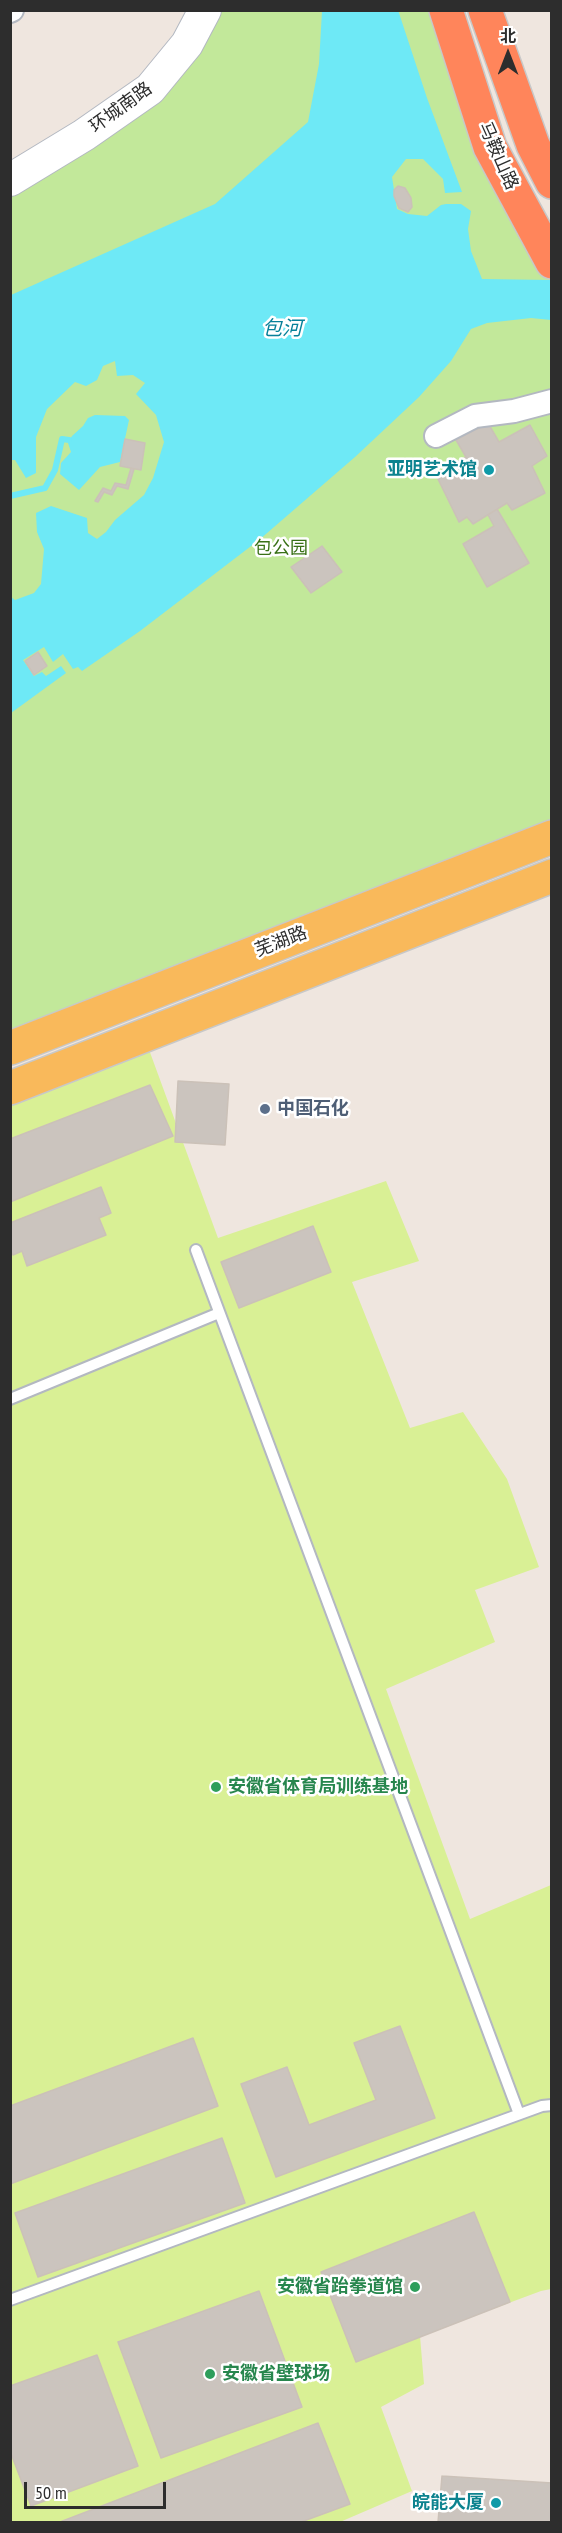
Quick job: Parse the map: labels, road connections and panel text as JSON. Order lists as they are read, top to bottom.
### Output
{
  "streets": {
    "highway": ["马鞍山路"],
    "main road": ["芜湖路"],
    "street": ["环城南路"]
  },
  "water": ["包河"],
  "parks": ["包公园"],
  "places": [
    "亚明艺术馆",
    "中国石化",
    "安徽省体育局训练基地",
    "安徽省跆拳道馆",
    "安徽省壁球场",
    "皖能大厦"
  ],
  "scale_bar": "50 m",
  "north": "top"
}
